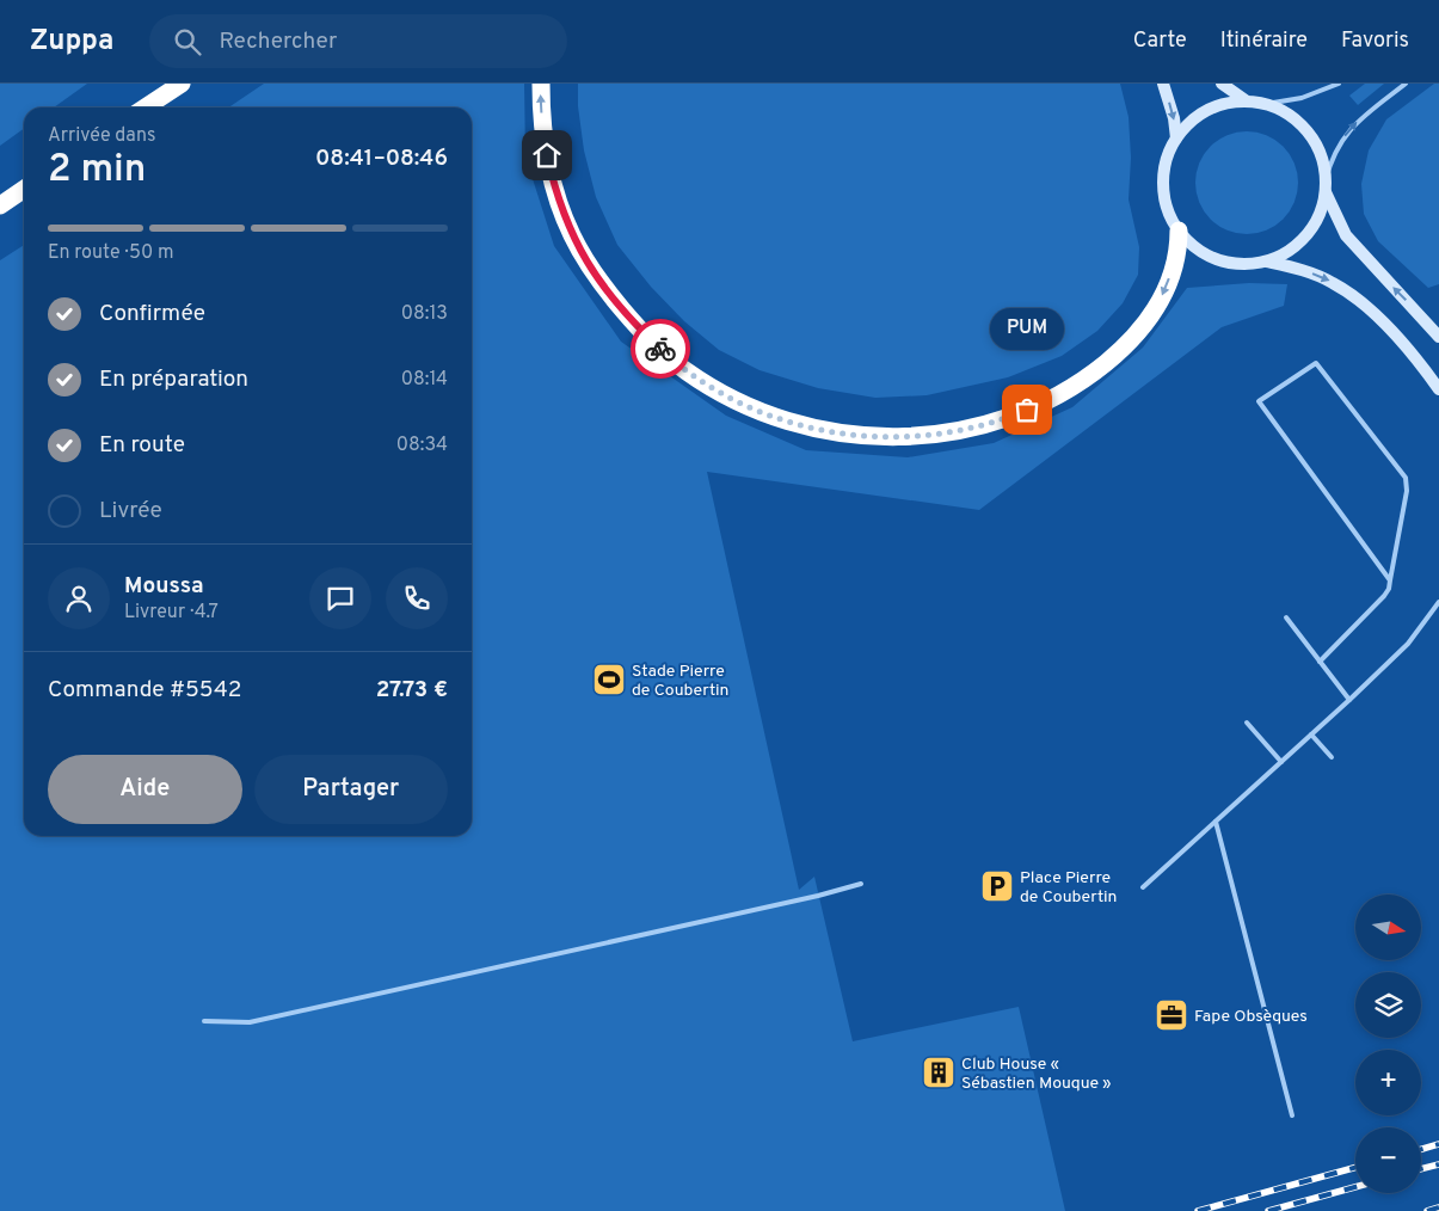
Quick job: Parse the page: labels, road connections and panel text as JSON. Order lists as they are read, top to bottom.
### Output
{
  "places": {
    "other": ["PUM"],
    "sports": ["Stade Pierre de Coubertin"],
    "parking": ["Place Pierre de Coubertin"],
    "office": ["Fape Obsèques"],
    "building": ["Club House « Sébastien Mouque »"]
  },
  "north": "right",
  "page": {
    "header": "Zuppa",
    "search": "Rechercher",
    "nav": ["Carte", "Itinéraire", "Favoris"],
    "heading": ["2 min", "Arrivée dans", "08:41–08:46"],
    "panel": [
      "Moussa",
      "Livreur · 4.7",
      "Commande #5542",
      "27.73 €"
    ],
    "bar": "En route · 50 m",
    "list": [
      ["Confirmée", "08:13"],
      ["En préparation", "08:14"],
      ["En route", "08:34"],
      "Livrée"
    ],
    "bubble": "PUM",
    "buttons": ["Aide", "Partager"],
    "map_buttons": ["+", "−"]
  }
}
